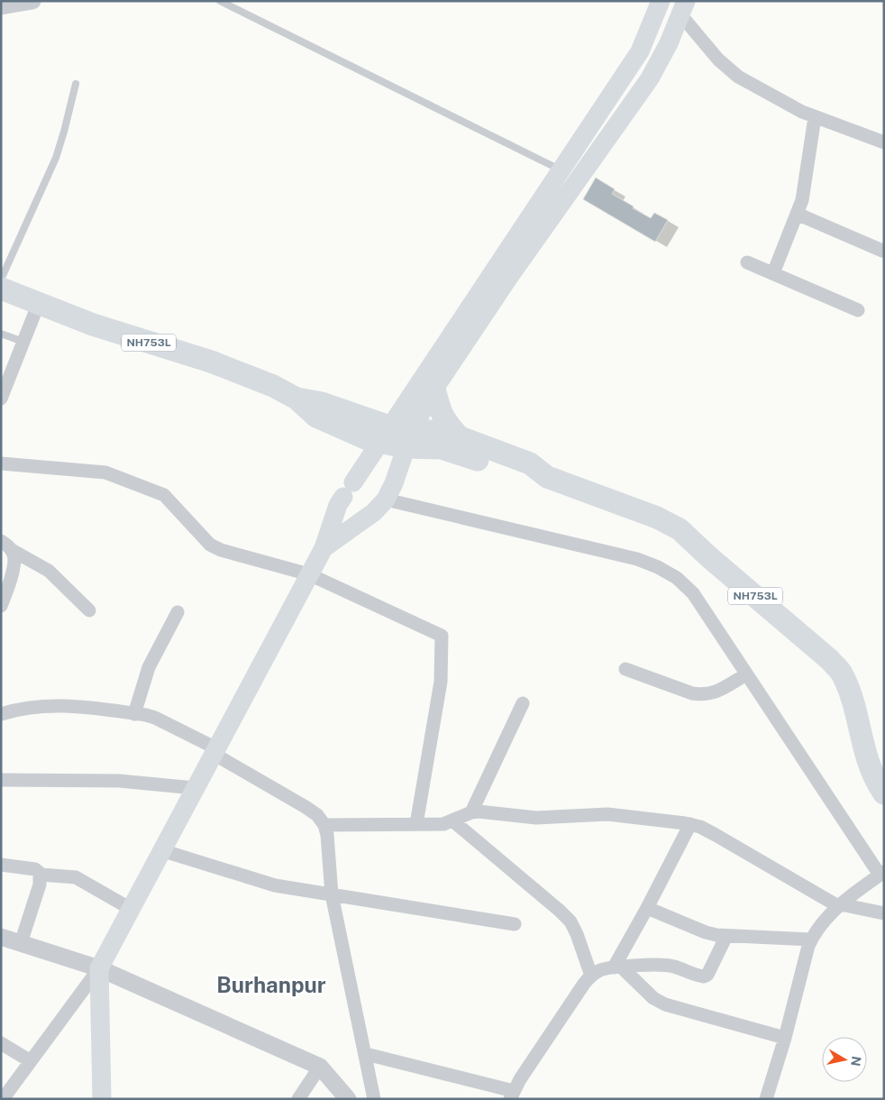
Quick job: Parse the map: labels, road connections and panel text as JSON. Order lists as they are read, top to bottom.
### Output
{
  "streets": {
    "highway": ["NH753L"]
  },
  "districts": ["Burhanpur"],
  "north": "right"
}
